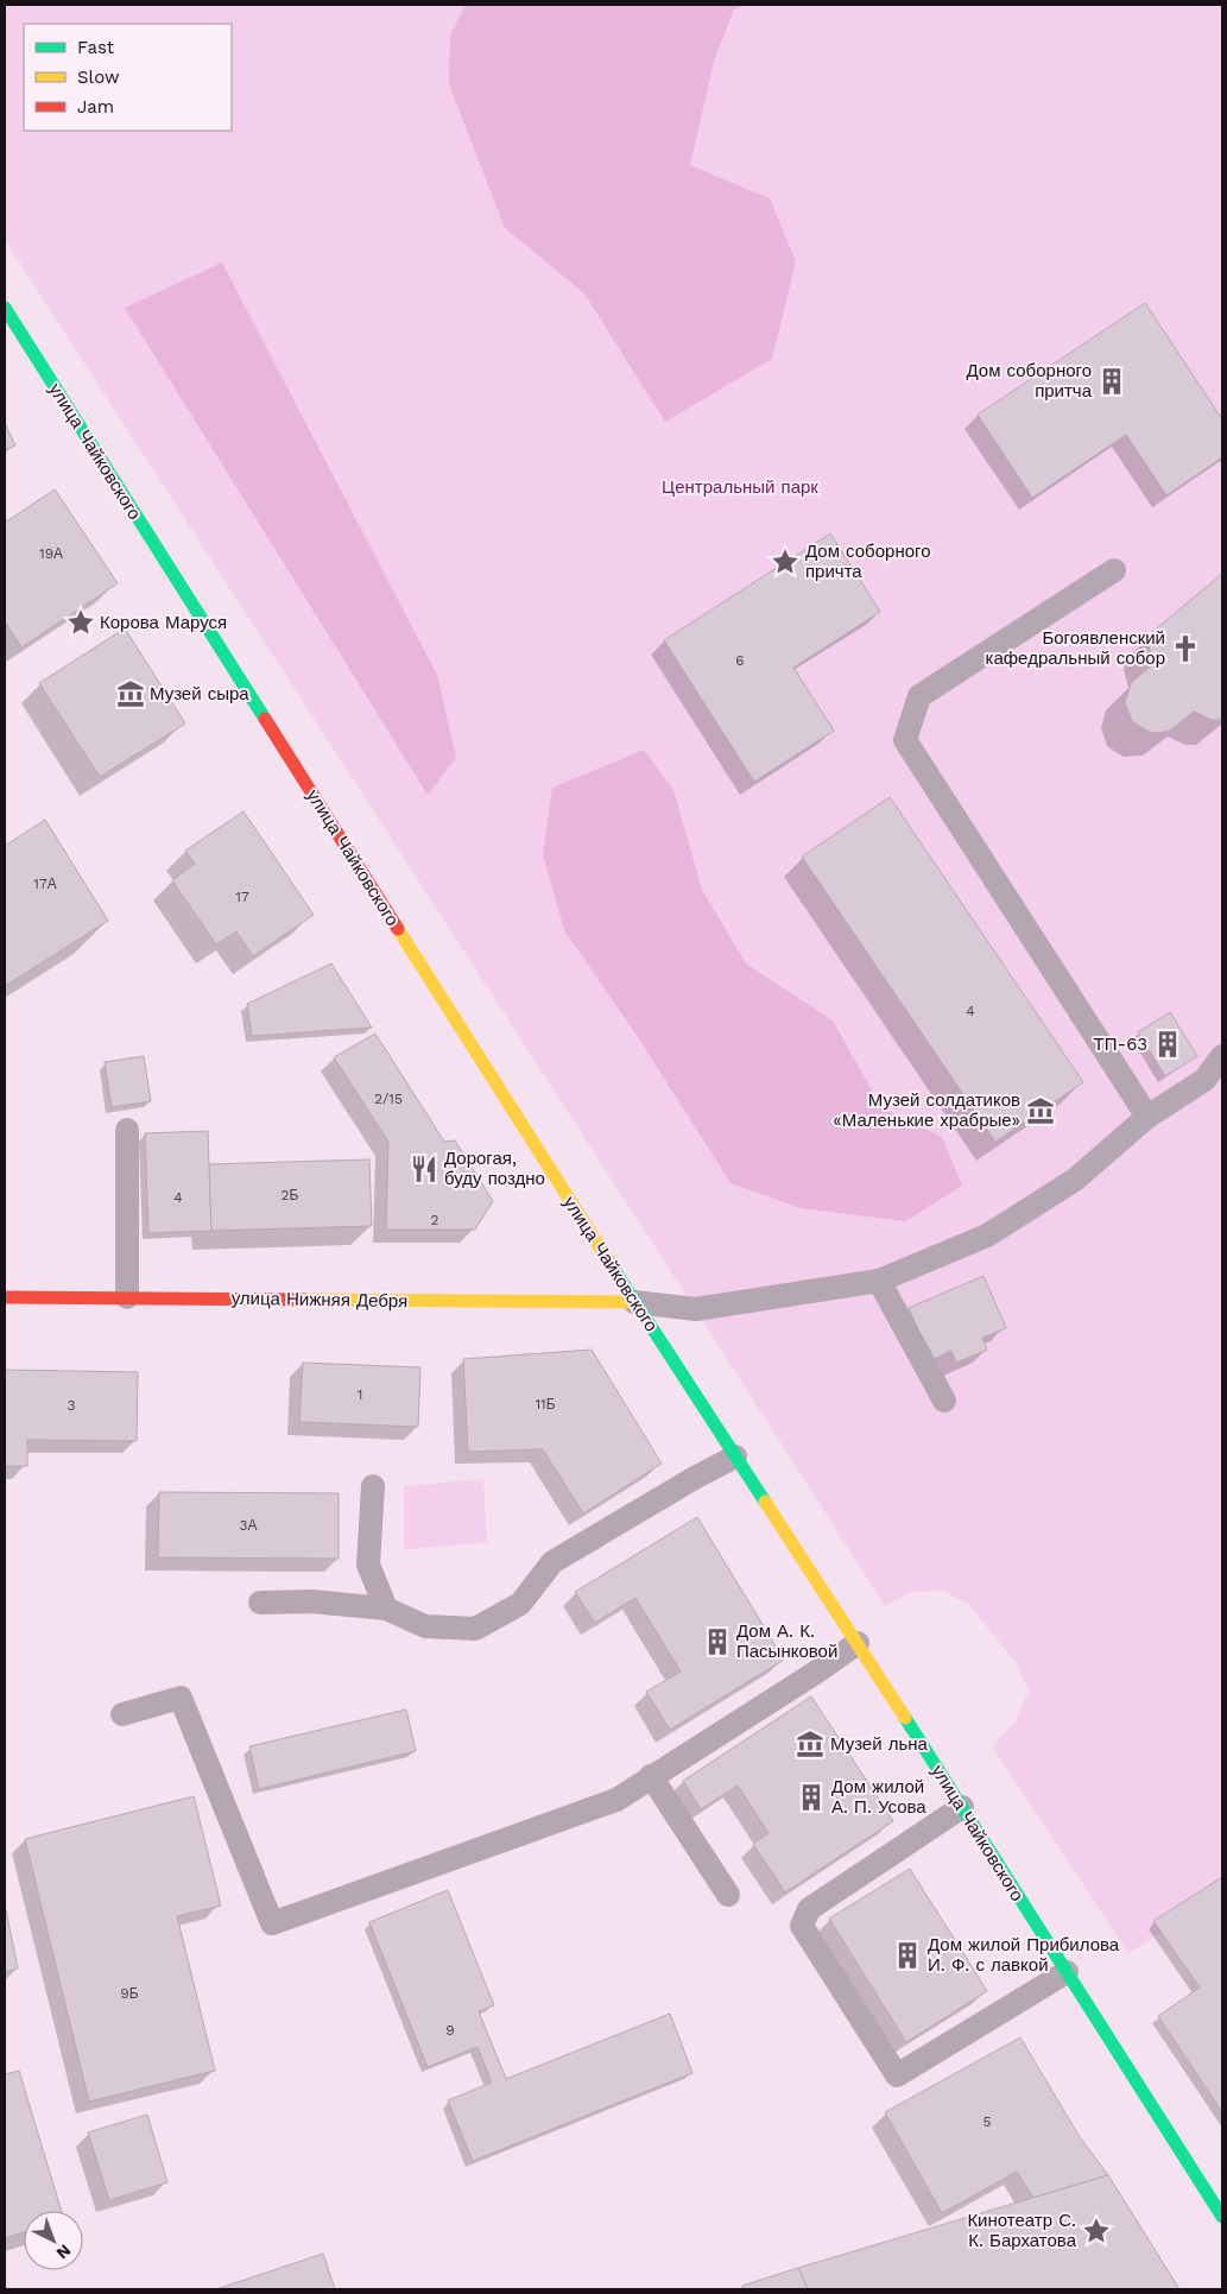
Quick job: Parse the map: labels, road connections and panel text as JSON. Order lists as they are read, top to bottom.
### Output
{
  "streets": {
    "main road": ["улица Чайковского", "улица Нижняя Дебря"]
  },
  "crossings": [
    ["улица Чайковского", "улица Нижняя Дебря"]
  ],
  "parks": ["Центральный парк"],
  "places": {
    "building": [
      "Дом соборного притча",
      "ТП-63",
      "Дом А. К. Пасынковой",
      "Дом жилой А. П. Усова",
      "Дом жилой Прибилова И. Ф. с лавкой"
    ],
    "place": ["Дом соборного причта", "Корова Маруся", "Кинотеатр С. К. Бархатова"],
    "church": ["Богоявленский кафедральный собор"],
    "museum": ["Музей сыра", "Музей солдатиков «Маленькие храбрые»", "Музей льна"],
    "restaurant": ["Дорогая, буду поздно"]
  },
  "house_numbers": [
    "19А",
    "6",
    "17А",
    "17",
    "4",
    "2/15",
    "2Б",
    "4",
    "2",
    "1",
    "11Б",
    "3",
    "3А",
    "9Б",
    "9",
    "5"
  ],
  "legend": ["Fast", "Slow", "Jam"],
  "north": "bottom right"
}
